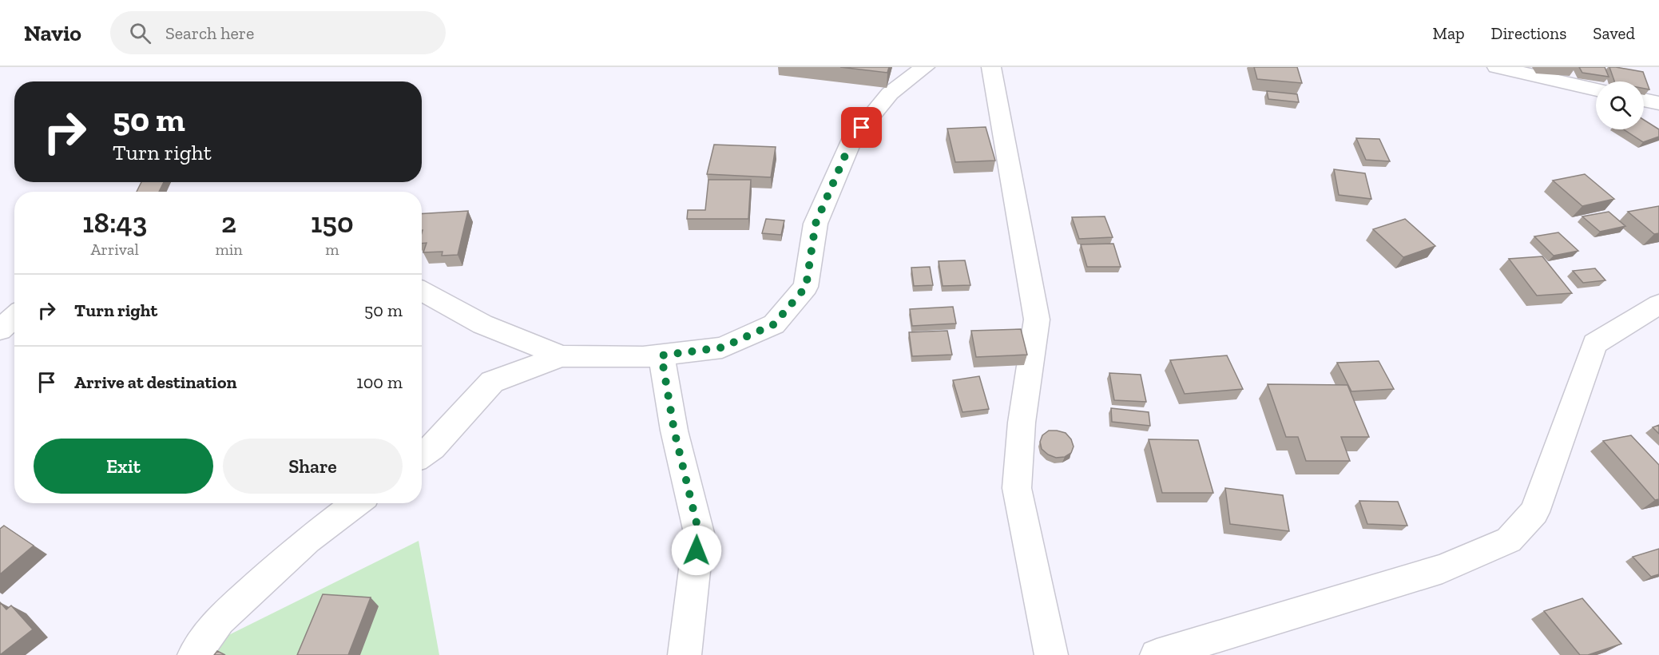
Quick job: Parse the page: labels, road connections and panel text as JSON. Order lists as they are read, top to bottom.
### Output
{
  "page": {
    "header": "Navio",
    "search": "Search here",
    "nav": ["Map", "Directions", "Saved"],
    "turn": ["50 m", "Turn right"],
    "eta": [
      "18:43",
      "Arrival",
      "2",
      "min",
      "150",
      "m"
    ],
    "list": [
      {
        "name": "Turn right",
        "value": "50 m"
      },
      {
        "name": "Arrive at destination",
        "value": "100 m"
      }
    ],
    "buttons": ["Exit", "Share"]
  }
}
